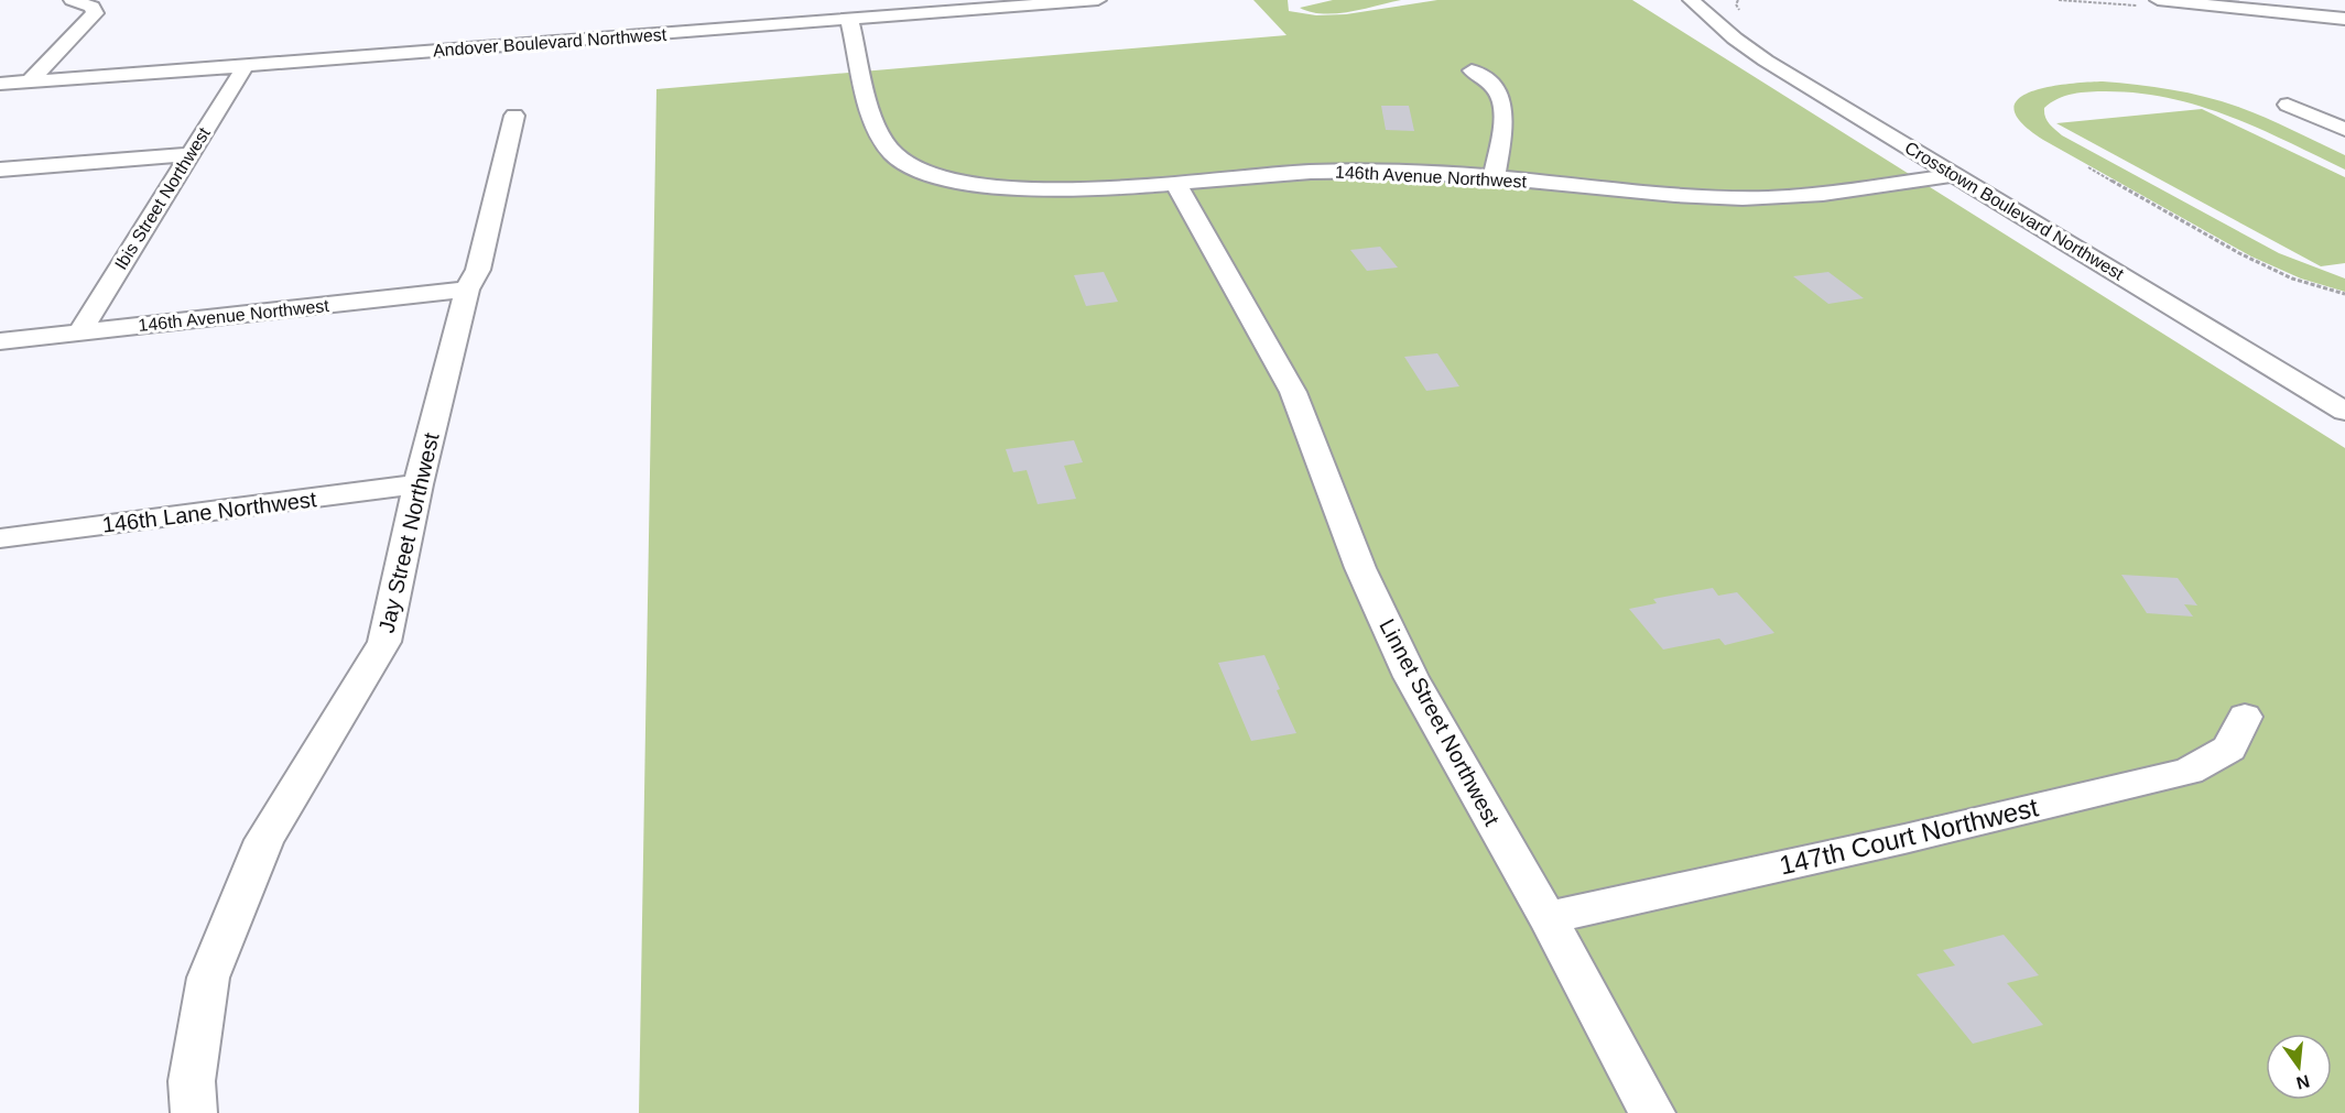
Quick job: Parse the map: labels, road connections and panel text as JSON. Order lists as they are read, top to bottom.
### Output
{
  "streets": {
    "street": [
      "Andover Boulevard Northwest",
      "146th Avenue Northwest",
      "Ibis Street Northwest",
      "Crosstown Boulevard Northwest",
      "146th Lane Northwest",
      "Jay Street Northwest",
      "Linnet Street Northwest",
      "147th Court Northwest"
    ]
  },
  "crossings": [
    ["Andover Boulevard Northwest", "146th Avenue Northwest"],
    ["Andover Boulevard Northwest", "Ibis Street Northwest"],
    ["146th Avenue Northwest", "Ibis Street Northwest"],
    ["146th Avenue Northwest", "Crosstown Boulevard Northwest"],
    ["146th Avenue Northwest", "Jay Street Northwest"],
    ["146th Avenue Northwest", "Linnet Street Northwest"],
    ["146th Lane Northwest", "Jay Street Northwest"],
    ["Linnet Street Northwest", "147th Court Northwest"]
  ],
  "north": "bottom"
}
